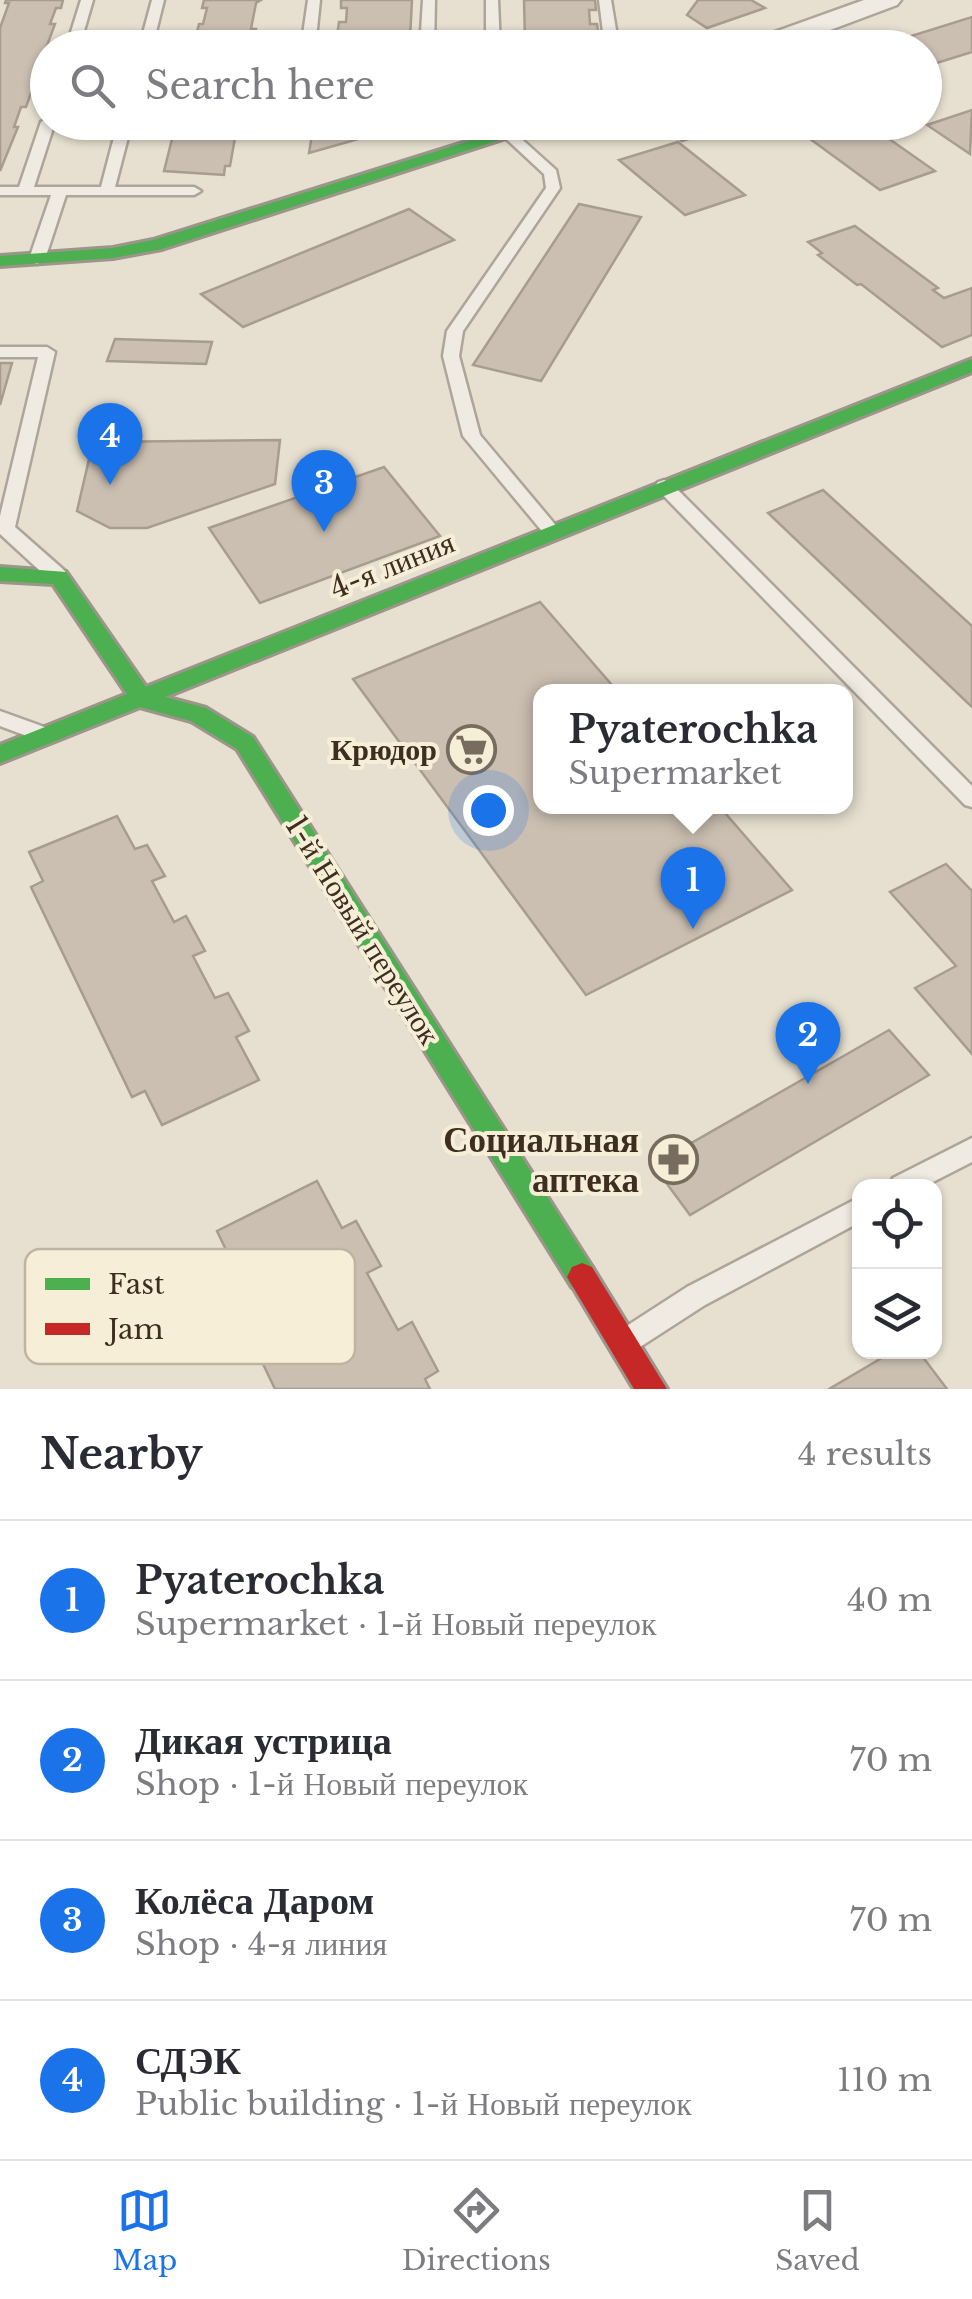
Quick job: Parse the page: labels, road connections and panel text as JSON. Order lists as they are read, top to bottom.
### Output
{
  "streets": {
    "street": ["4-я линия", "1-й Новый переулок"]
  },
  "crossings": [
    ["4-я линия", "1-й Новый переулок"]
  ],
  "places": {
    "supermarket": ["Крюдор"],
    "pharmacy": ["Социальная аптека"]
  },
  "legend": ["Fast", "Jam"],
  "page": {
    "search": "Search here",
    "pins": [
      "4",
      "3",
      "1",
      "2"
    ],
    "popup": ["Pyaterochka", "Supermarket"],
    "heading": ["Nearby", "4 results"],
    "list": [
      {
        "mark": "1",
        "name": "Pyaterochka",
        "note": "Supermarket · 1-й Новый переулок",
        "value": "40 m"
      },
      {
        "mark": "2",
        "name": "Дикая устрица",
        "note": "Shop · 1-й Новый переулок",
        "value": "70 m"
      },
      {
        "mark": "3",
        "name": "Колёса Даром",
        "note": "Shop · 4-я линия",
        "value": "70 m"
      },
      {
        "mark": "4",
        "name": "СДЭК",
        "note": "Public building · 1-й Новый переулок",
        "value": "110 m"
      }
    ],
    "nav": ["Map", "Directions", "Saved"]
  }
}
